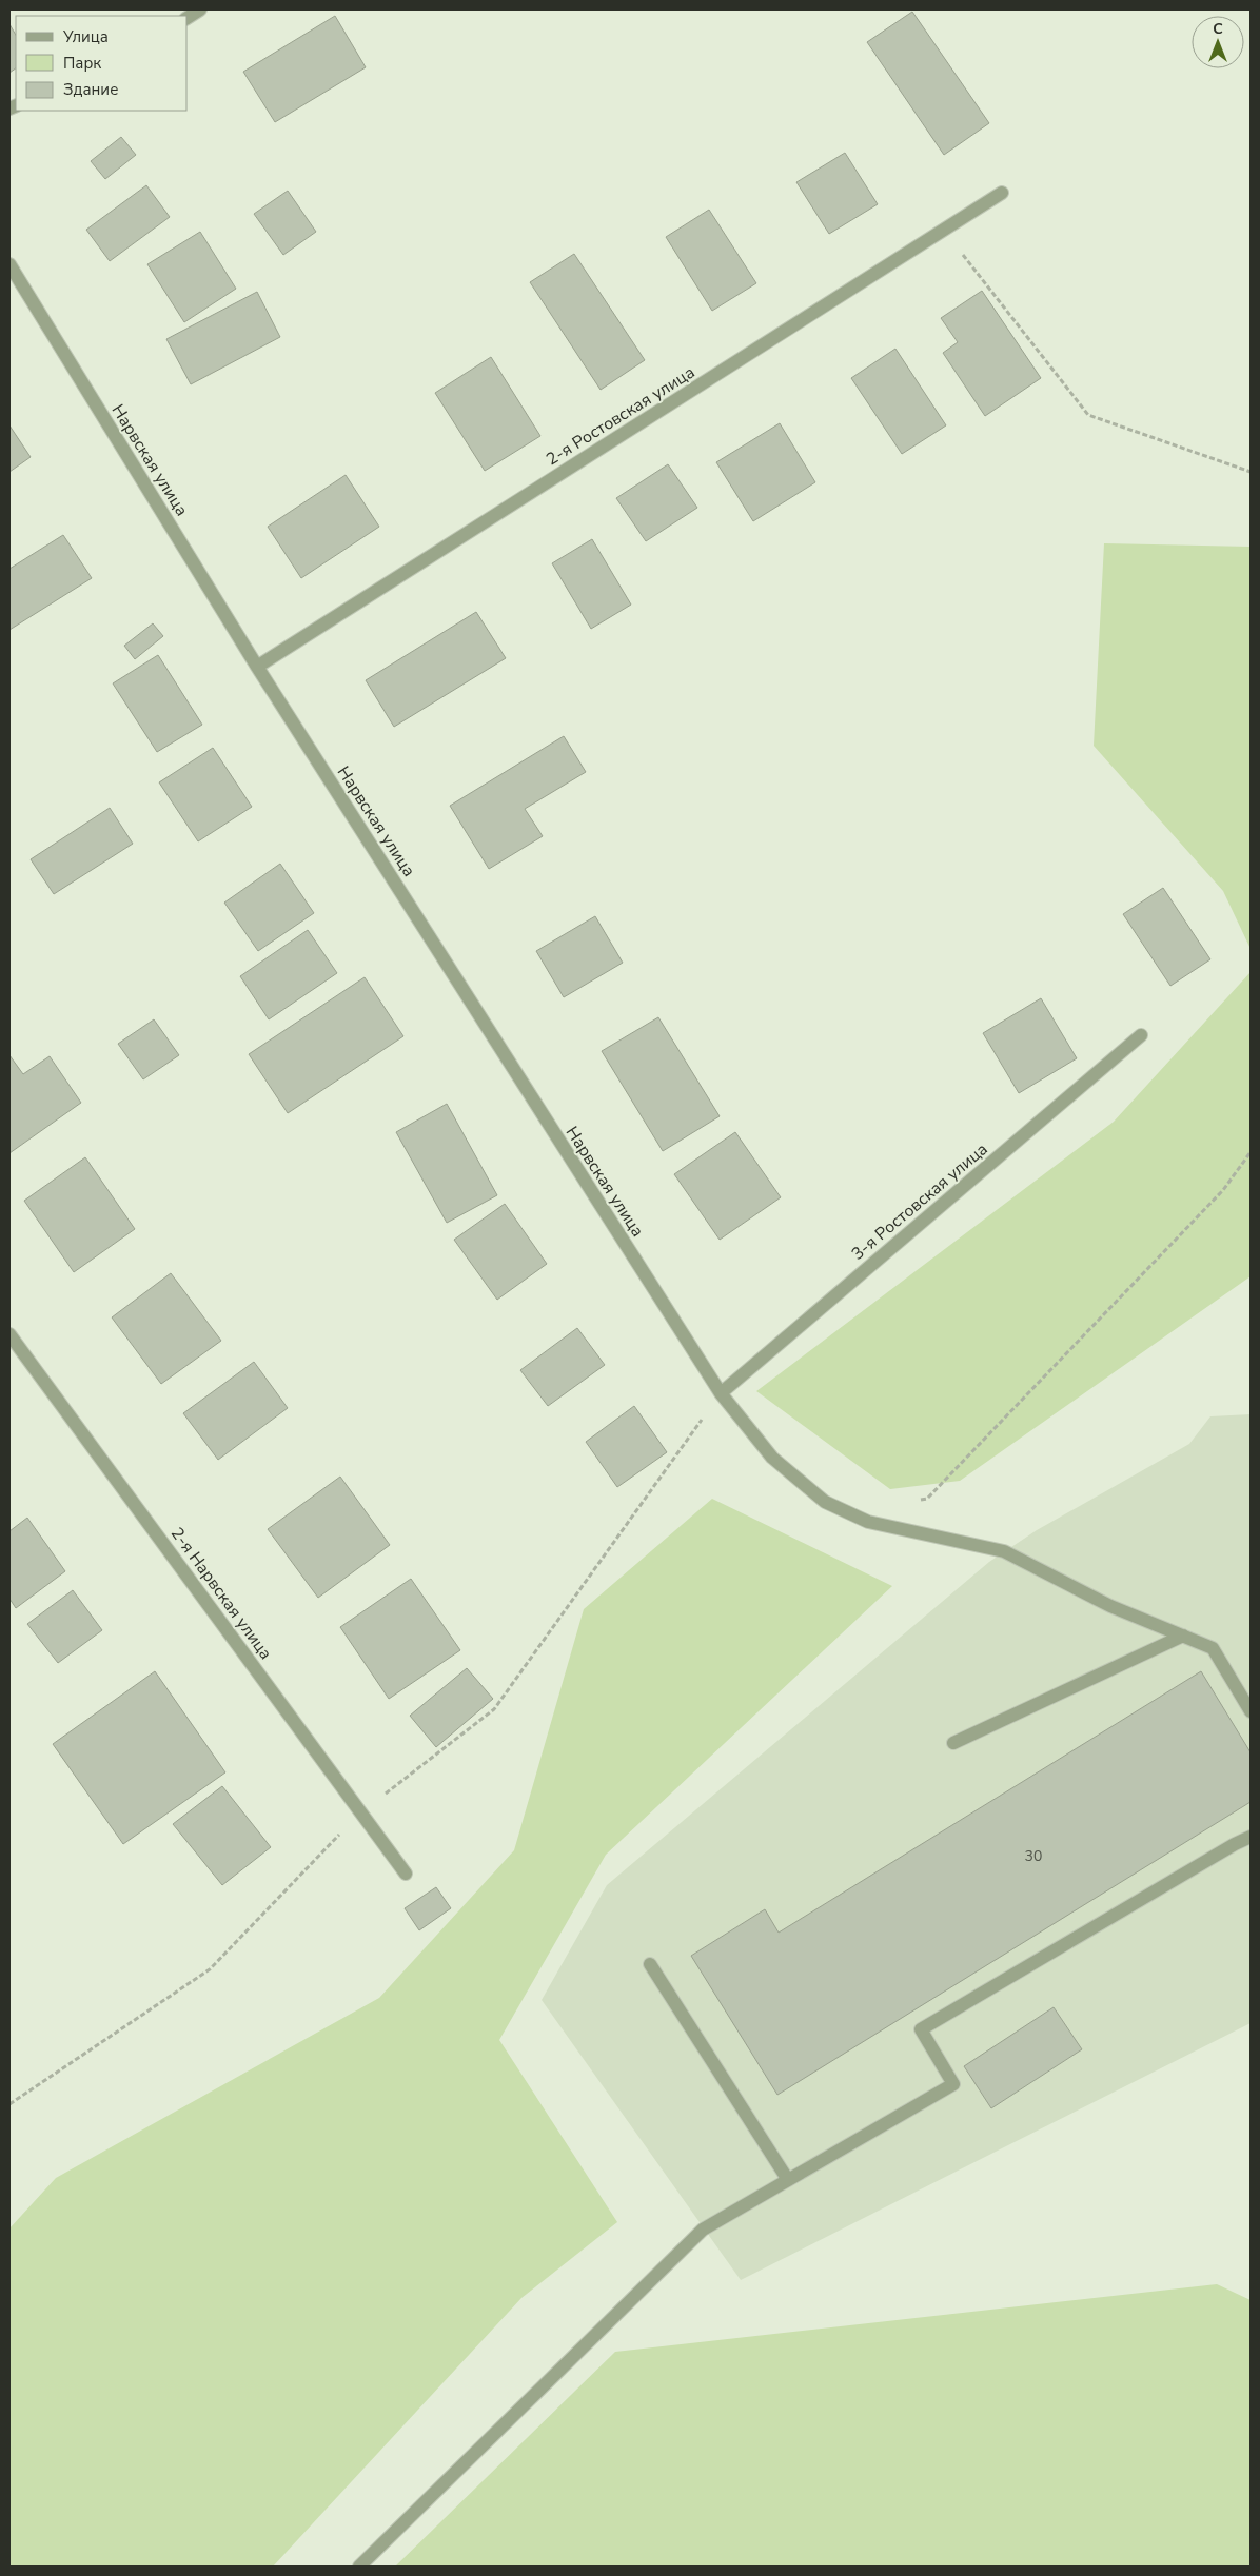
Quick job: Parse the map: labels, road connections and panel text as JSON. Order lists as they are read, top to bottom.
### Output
{
  "streets": {
    "street": [
      "2-я Ростовская улица",
      "Нарвская улица",
      "3-я Ростовская улица",
      "2-я Нарвская улица"
    ]
  },
  "crossings": [
    ["2-я Ростовская улица", "Нарвская улица"],
    ["Нарвская улица", "3-я Ростовская улица"]
  ],
  "house_numbers": ["30"],
  "legend": ["Улица", "Парк", "Здание"],
  "north": "top"
}
